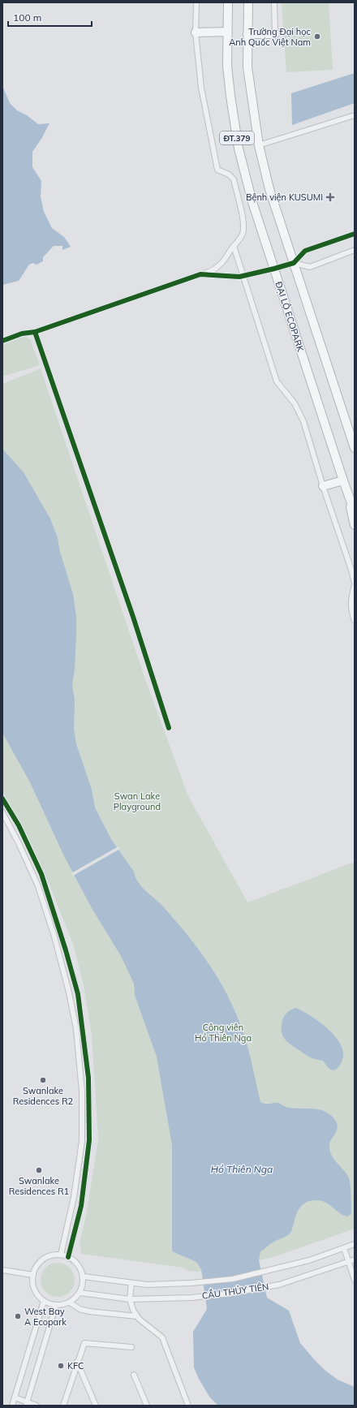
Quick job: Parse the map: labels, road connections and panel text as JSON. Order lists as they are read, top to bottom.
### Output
{
  "streets": {
    "highway": ["ĐT.379", "ĐẠI LỘ ECOPARK"],
    "street": ["CẦU THỦY TIÊN"]
  },
  "water": ["Hồ Thiên Nga"],
  "parks": ["Swan Lake Playground", "Công viên Hồ Thiên Nga"],
  "places": {
    "other": [
      "Trường Đại học Anh Quốc Việt Nam",
      "Swanlake Residences R2",
      "Swanlake Residences R1",
      "West Bay A Ecopark",
      "KFC"
    ],
    "health": ["Bệnh viện KUSUMI"]
  },
  "scale_bar": "100 m"
}
